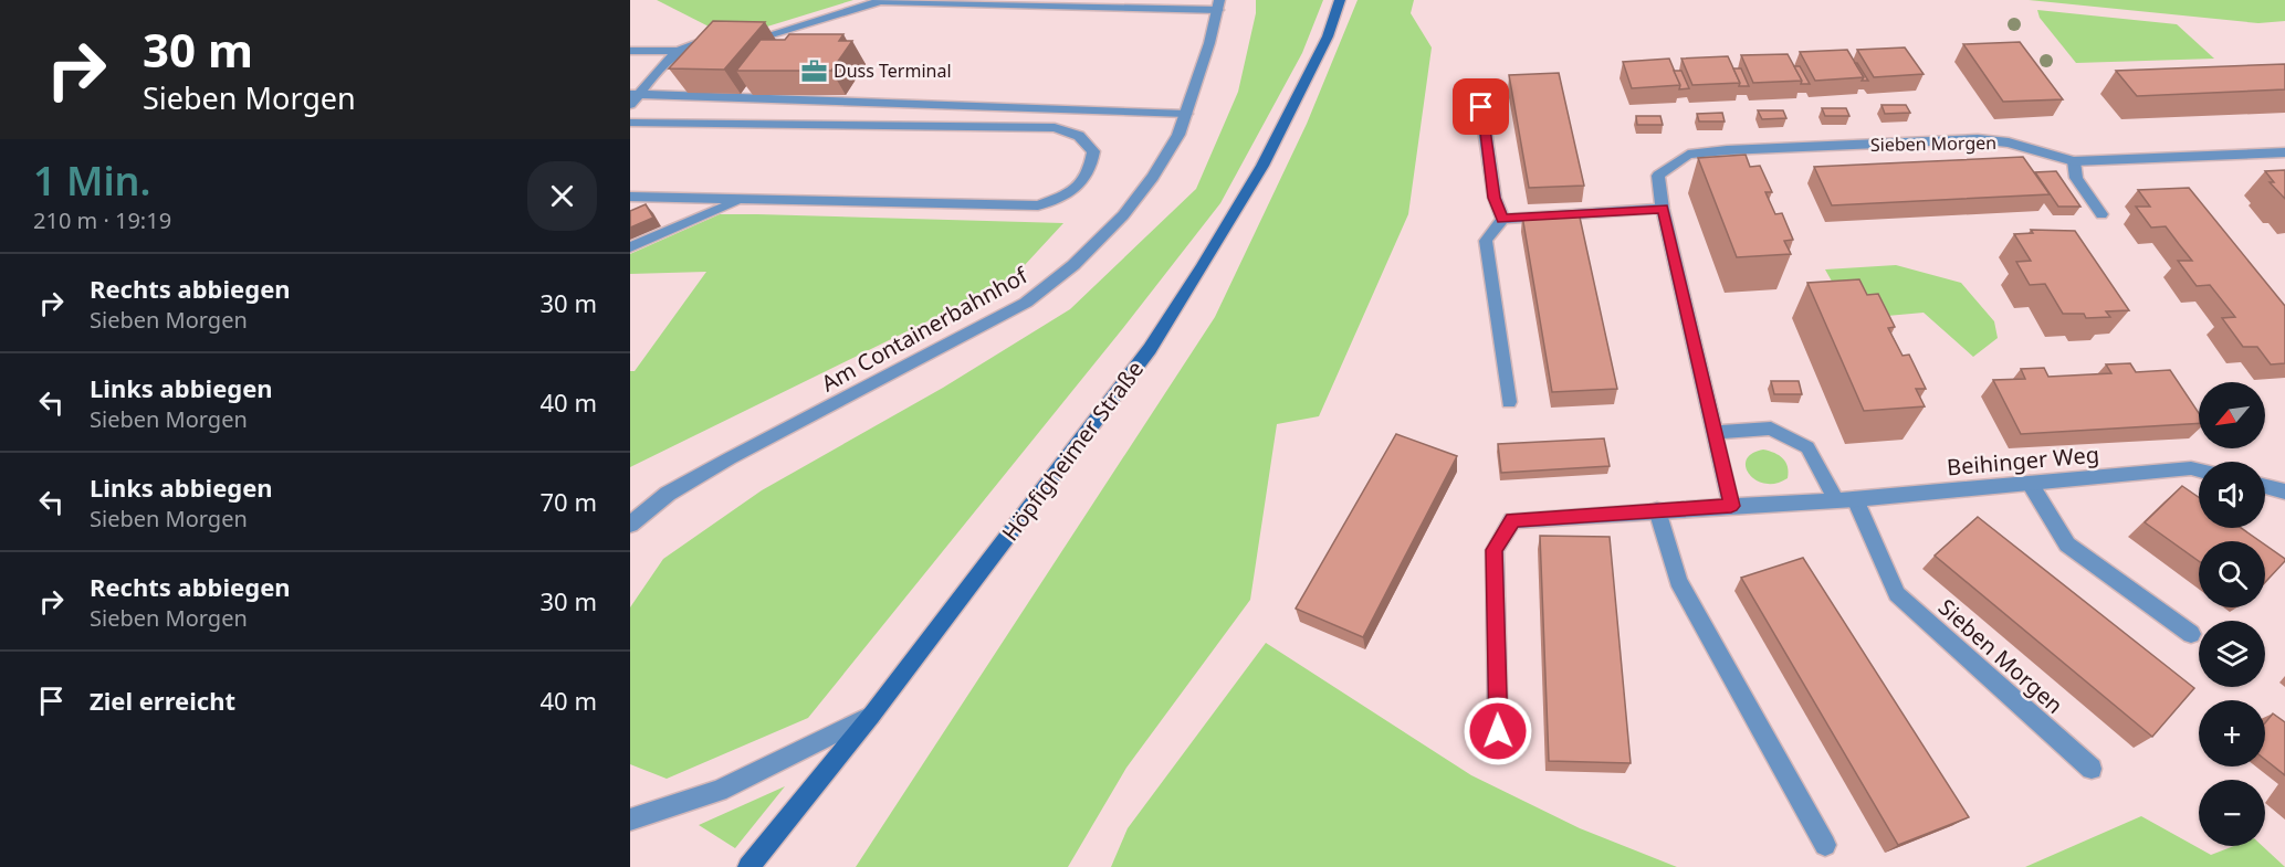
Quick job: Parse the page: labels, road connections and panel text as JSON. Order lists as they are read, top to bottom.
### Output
{
  "streets": {
    "main road": ["Höpfigheimer Straße"],
    "street": ["Sieben Morgen", "Am Containerbahnhof", "Beihinger Weg"]
  },
  "crossings": [
    ["Sieben Morgen", "Beihinger Weg"]
  ],
  "places": {
    "office": ["Duss Terminal"]
  },
  "north": "bottom left",
  "page": {
    "turn": ["30 m", "Sieben Morgen"],
    "heading": ["1 Min.", "210 m · 19:19"],
    "list": [
      {
        "name": "Rechts abbiegen",
        "note": "Sieben Morgen",
        "value": "30 m"
      },
      {
        "name": "Links abbiegen",
        "note": "Sieben Morgen",
        "value": "40 m"
      },
      {
        "name": "Links abbiegen",
        "note": "Sieben Morgen",
        "value": "70 m"
      },
      {
        "name": "Rechts abbiegen",
        "note": "Sieben Morgen",
        "value": "30 m"
      },
      {
        "name": "Ziel erreicht",
        "value": "40 m"
      }
    ],
    "map_buttons": ["+", "−"]
  }
}
